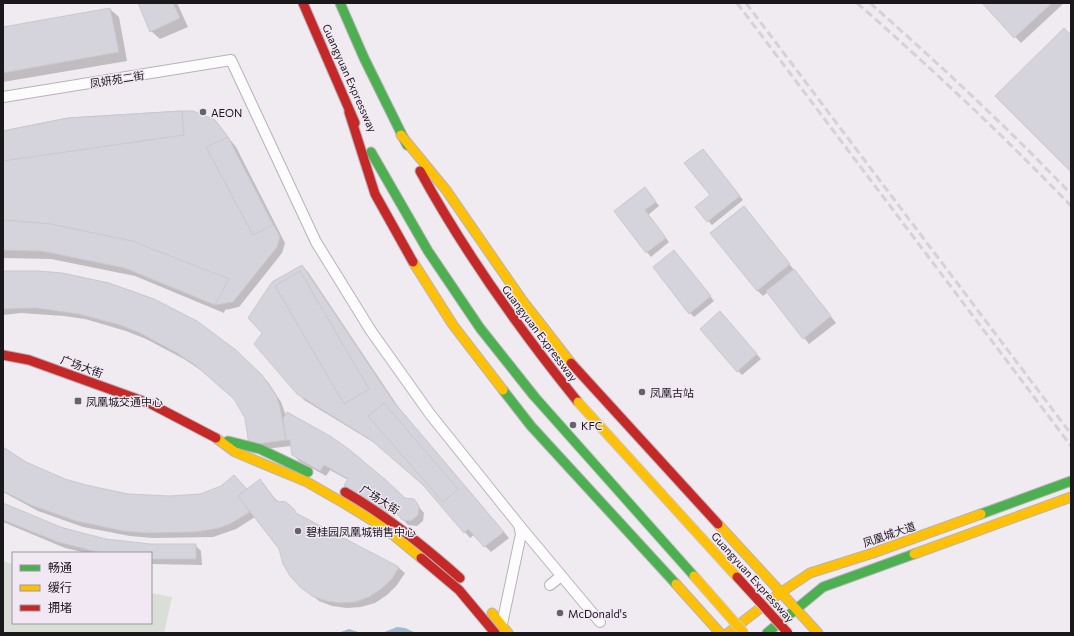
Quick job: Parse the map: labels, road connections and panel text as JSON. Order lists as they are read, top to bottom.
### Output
{
  "streets": {
    "main road": ["Guangyuan Expressway", "广场大街", "凤凰城大道"],
    "street": ["凤妍苑二街"]
  },
  "places": {
    "other": [
      "AEON",
      "凤凰古站",
      "KFC",
      "碧桂园凤凰城销售中心",
      "McDonald's"
    ],
    "transit": ["凤凰城交通中心"]
  },
  "legend": ["畅通", "缓行", "拥堵"]
}
